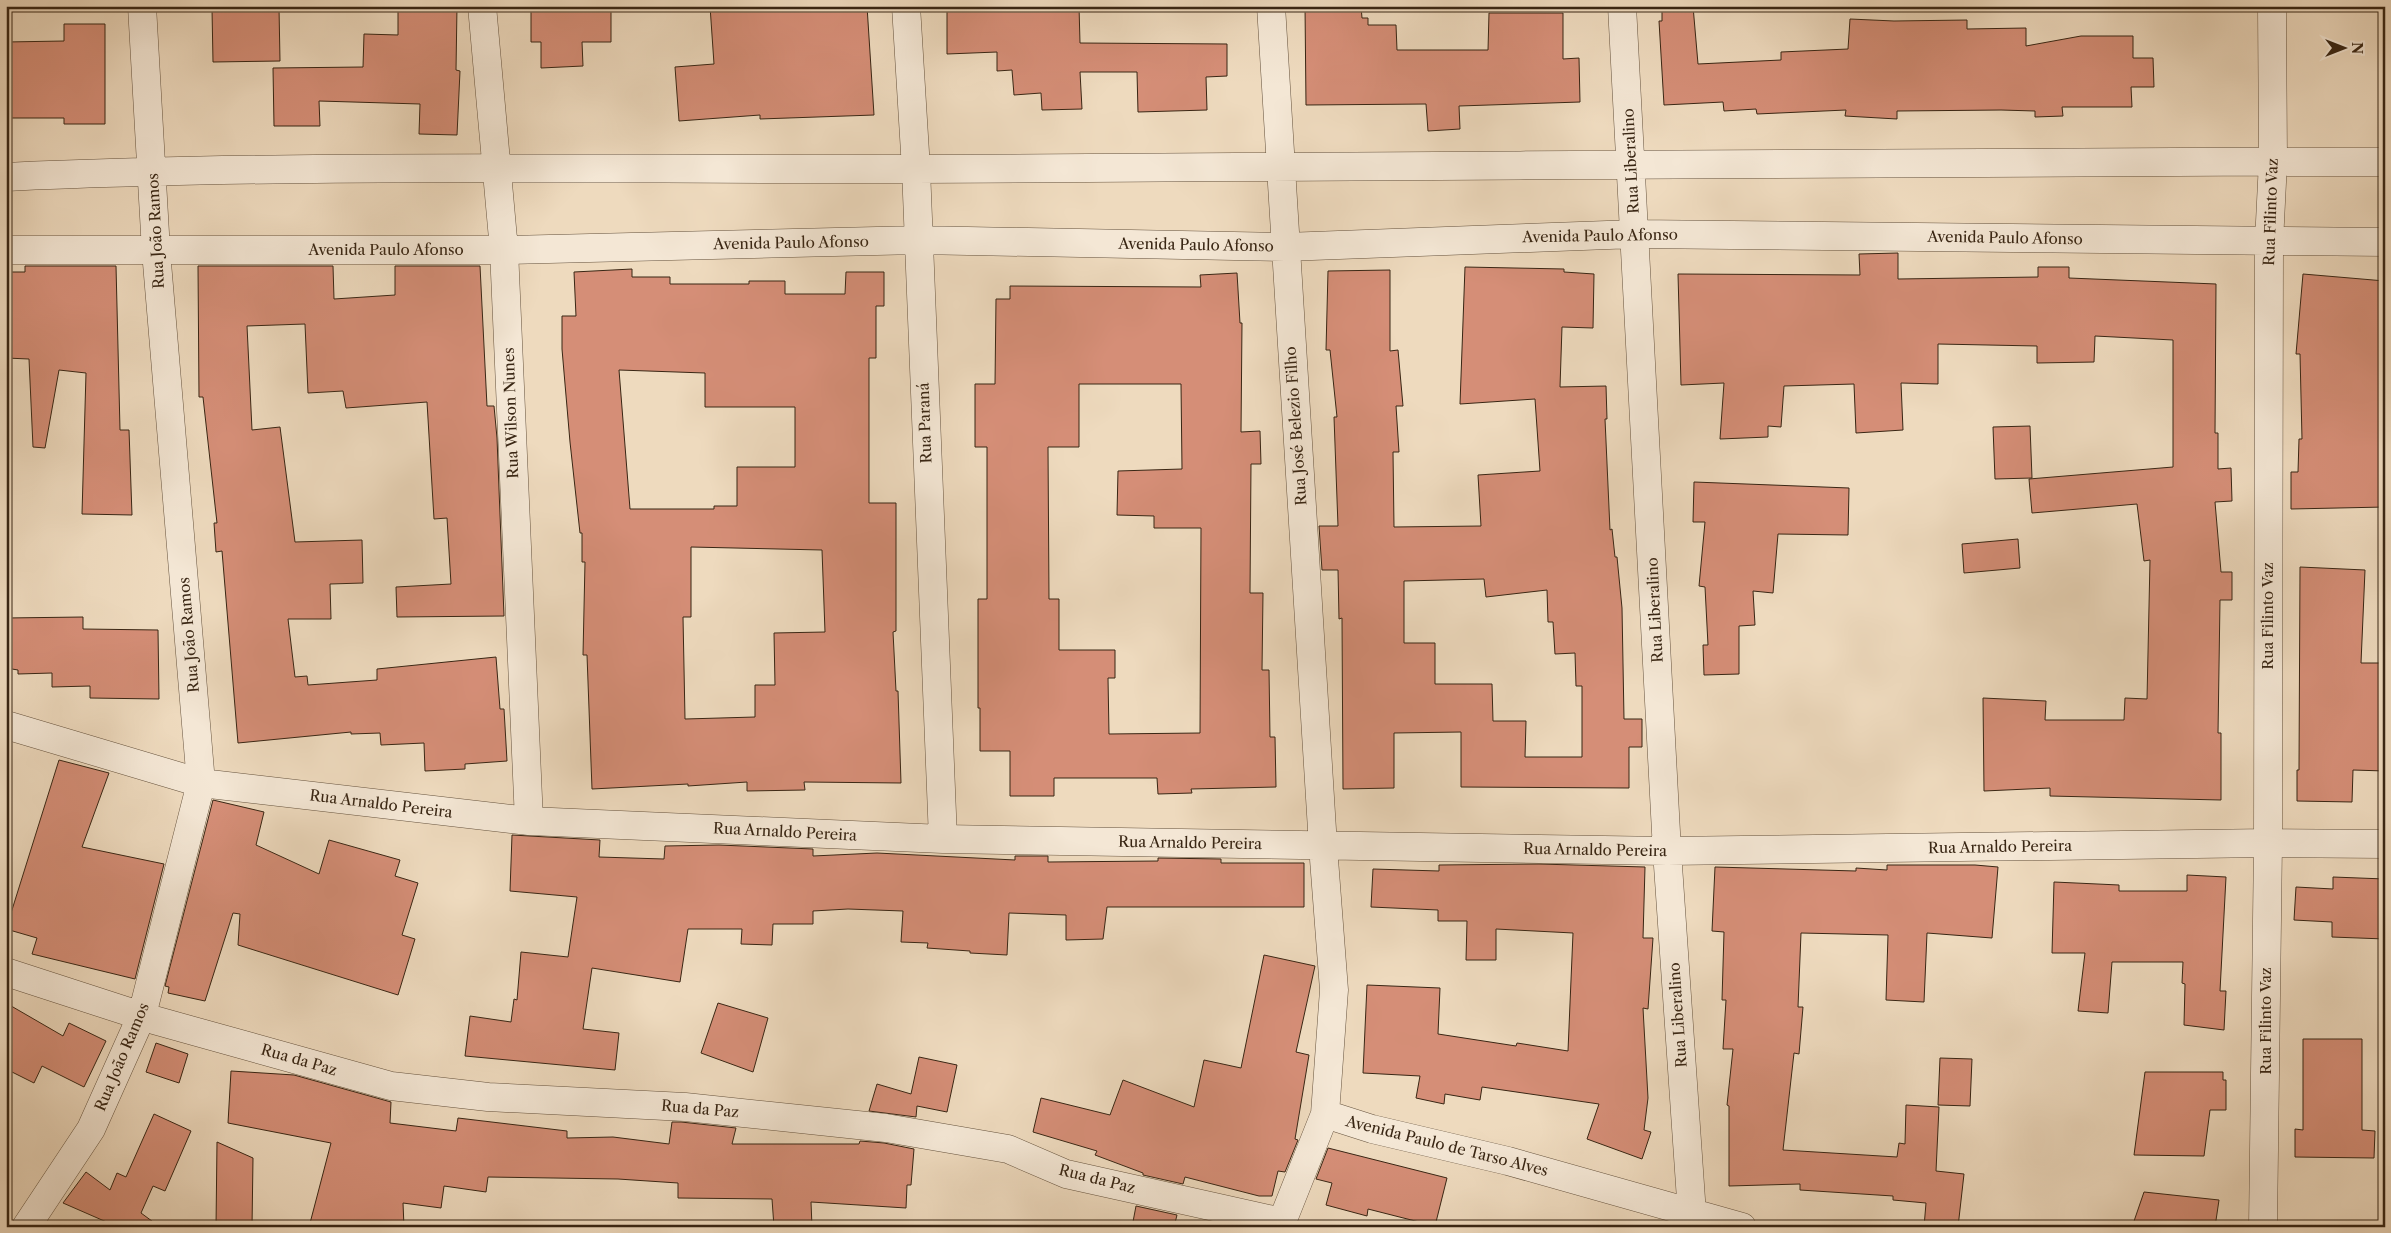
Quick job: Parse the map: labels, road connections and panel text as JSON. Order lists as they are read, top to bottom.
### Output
{
  "streets": {
    "street": [
      "Rua Liberalino",
      "Rua Filinto Vaz",
      "Rua João Ramos",
      "Avenida Paulo Afonso",
      "Rua Wilson Nunes",
      "Rua Paraná",
      "Rua José Belezio Filho",
      "Rua Arnaldo Pereira",
      "Rua da Paz",
      "Avenida Paulo de Tarso Alves"
    ]
  },
  "crossings": [
    ["Rua Liberalino", "Avenida Paulo Afonso"],
    ["Rua Liberalino", "Rua Arnaldo Pereira"],
    ["Rua Liberalino", "Avenida Paulo de Tarso Alves"],
    ["Rua Filinto Vaz", "Avenida Paulo Afonso"],
    ["Rua Filinto Vaz", "Rua Arnaldo Pereira"],
    ["Rua João Ramos", "Avenida Paulo Afonso"],
    ["Rua João Ramos", "Rua Arnaldo Pereira"],
    ["Rua João Ramos", "Rua da Paz"],
    ["Avenida Paulo Afonso", "Rua Wilson Nunes"],
    ["Avenida Paulo Afonso", "Rua Paraná"],
    ["Avenida Paulo Afonso", "Rua José Belezio Filho"],
    ["Rua Wilson Nunes", "Rua Arnaldo Pereira"],
    ["Rua Paraná", "Rua Arnaldo Pereira"],
    ["Rua José Belezio Filho", "Rua Arnaldo Pereira"],
    ["Rua José Belezio Filho", "Avenida Paulo de Tarso Alves"],
    ["Rua Arnaldo Pereira", "Avenida Paulo de Tarso Alves"],
    ["Rua da Paz", "Avenida Paulo de Tarso Alves"]
  ],
  "north": "right"
}
